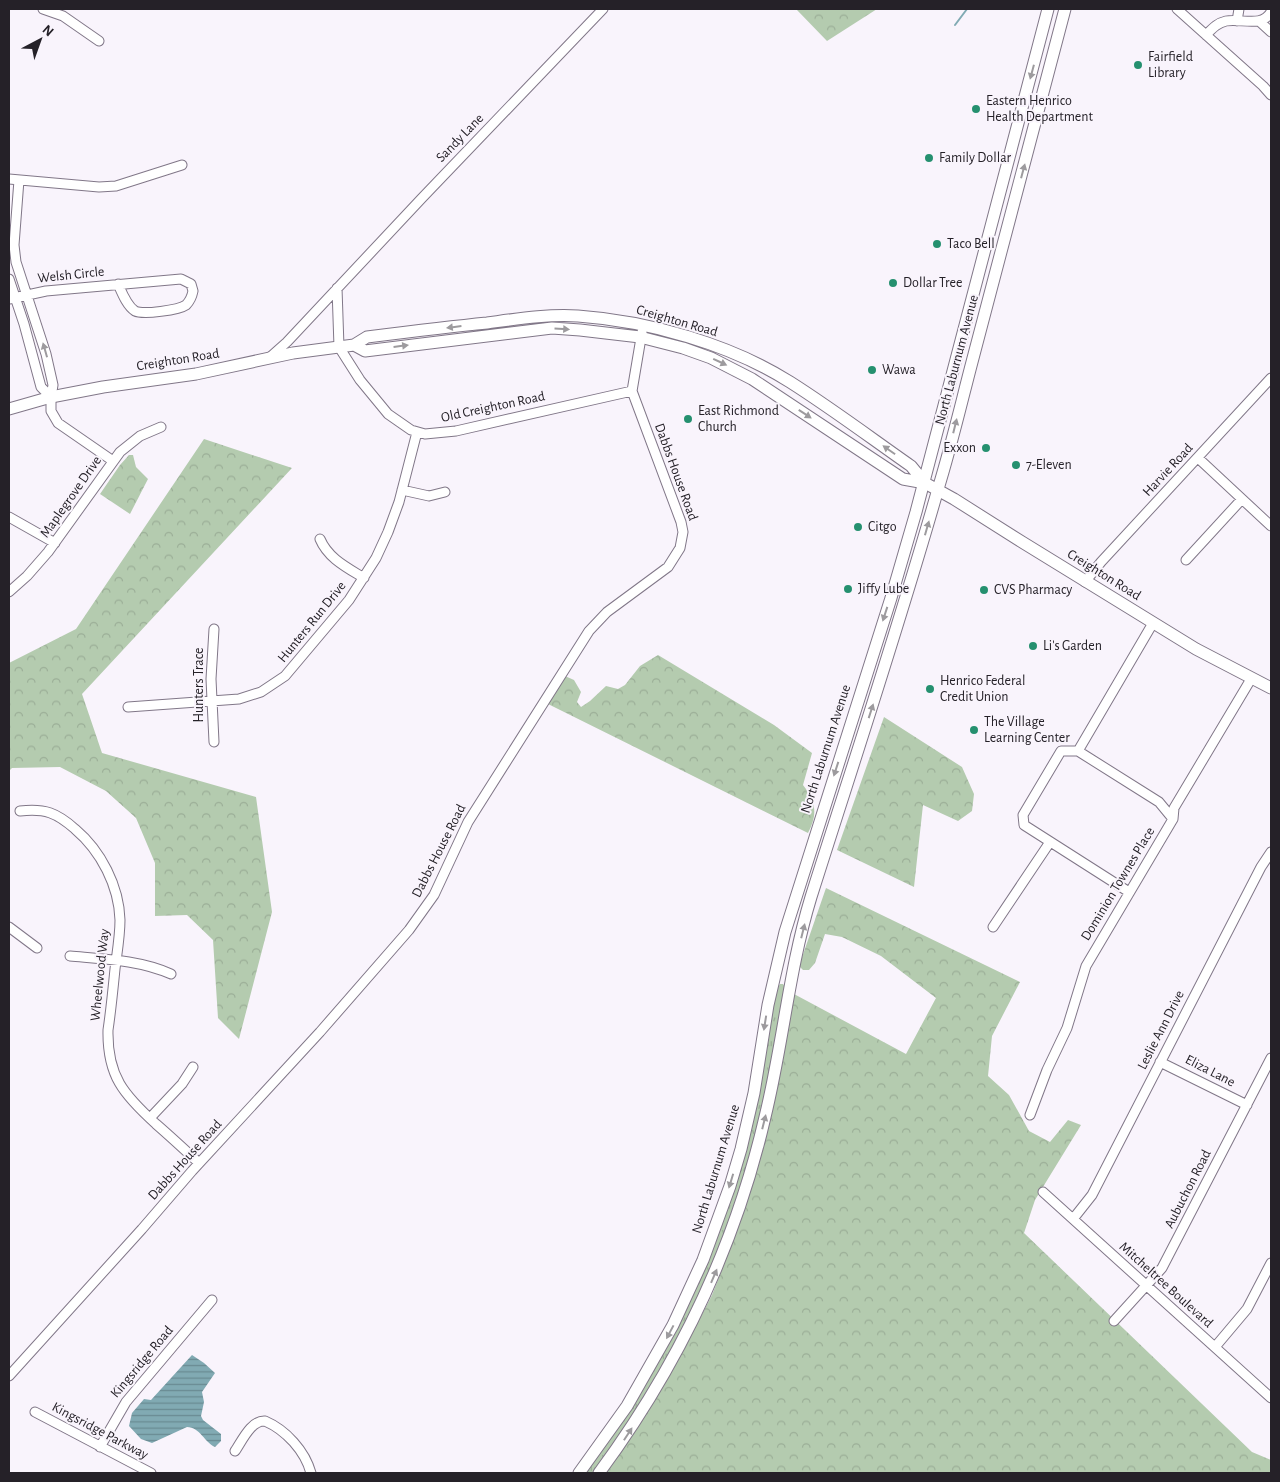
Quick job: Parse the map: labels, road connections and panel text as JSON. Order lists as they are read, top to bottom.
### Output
{
  "streets": {
    "main road": ["Creighton Road", "North Laburnum Avenue"],
    "street": [
      "Sandy Lane",
      "Welsh Circle",
      "Old Creighton Road",
      "Harvie Road",
      "Dabbs House Road",
      "Maplegrove Drive",
      "Hunters Run Drive",
      "Hunters Trace",
      "Dominion Townes Place",
      "Wheelwood Way",
      "Leslie Ann Drive",
      "Eliza Lane",
      "Aubuchon Road",
      "Mitcheltree Boulevard",
      "Kingsridge Road",
      "Kingsridge Parkway"
    ]
  },
  "crossings": [
    ["Sandy Lane", "Creighton Road"],
    ["Creighton Road", "North Laburnum Avenue"],
    ["Creighton Road", "Old Creighton Road"],
    ["Creighton Road", "Harvie Road"],
    ["Creighton Road", "Dabbs House Road"],
    ["Creighton Road", "Dominion Townes Place"],
    ["Old Creighton Road", "Dabbs House Road"],
    ["Old Creighton Road", "Hunters Run Drive"],
    ["Dabbs House Road", "Wheelwood Way"],
    ["Hunters Run Drive", "Hunters Trace"],
    ["Leslie Ann Drive", "Eliza Lane"],
    ["Leslie Ann Drive", "Mitcheltree Boulevard"],
    ["Eliza Lane", "Aubuchon Road"],
    ["Aubuchon Road", "Mitcheltree Boulevard"],
    ["Kingsridge Road", "Kingsridge Parkway"]
  ],
  "places": [
    "Fairfield Library",
    "Eastern Henrico Health Department",
    "Family Dollar",
    "Taco Bell",
    "Dollar Tree",
    "Wawa",
    "East Richmond Church",
    "Exxon",
    "7-Eleven",
    "Citgo",
    "Jiffy Lube",
    "CVS Pharmacy",
    "Li's Garden",
    "Henrico Federal Credit Union",
    "The Village Learning Center"
  ],
  "north": "top right"
}
